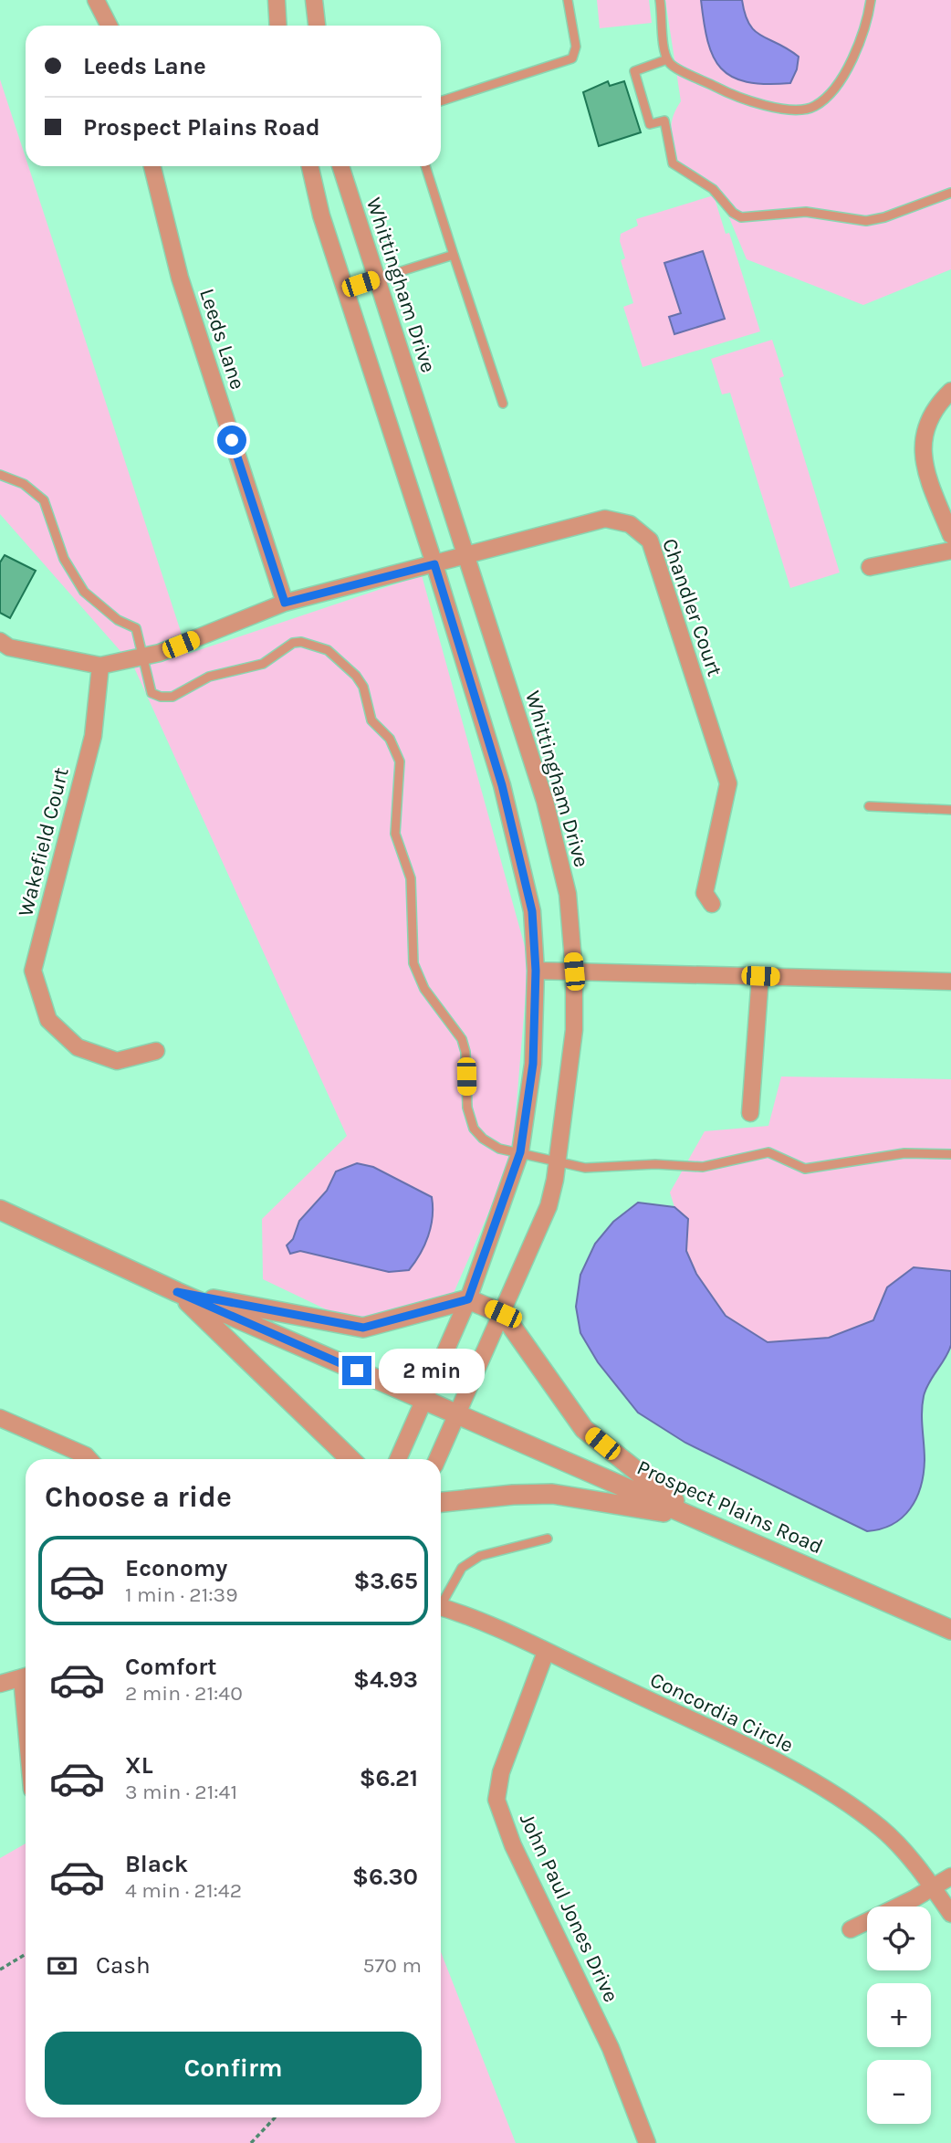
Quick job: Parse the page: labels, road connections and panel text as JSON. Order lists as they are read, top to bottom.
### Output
{
  "streets": {
    "street": [
      "Whittingham Drive",
      "Leeds Lane",
      "Chandler Court",
      "Wakefield Court",
      "Prospect Plains Road",
      "Concordia Circle",
      "John Paul Jones Drive"
    ]
  },
  "crossings": [
    ["Whittingham Drive", "Chandler Court"],
    ["Whittingham Drive", "Prospect Plains Road"],
    ["Leeds Lane", "Chandler Court"],
    ["Chandler Court", "Wakefield Court"],
    ["Concordia Circle", "John Paul Jones Drive"]
  ],
  "page": {
    "banner": ["Leeds Lane", "Prospect Plains Road"],
    "bubble": "2 min",
    "heading": "Choose a ride",
    "list": [
      {
        "name": "Economy",
        "note": "1 min · 21:39",
        "value": "$3.65"
      },
      {
        "name": "Comfort",
        "note": "2 min · 21:40",
        "value": "$4.93"
      },
      {
        "name": "XL",
        "note": "3 min · 21:41",
        "value": "$6.21"
      },
      {
        "name": "Black",
        "note": "4 min · 21:42",
        "value": "$6.30"
      }
    ],
    "map_buttons": ["+", "−"],
    "pay": ["Cash", "570 m"],
    "buttons": "Confirm"
  }
}
